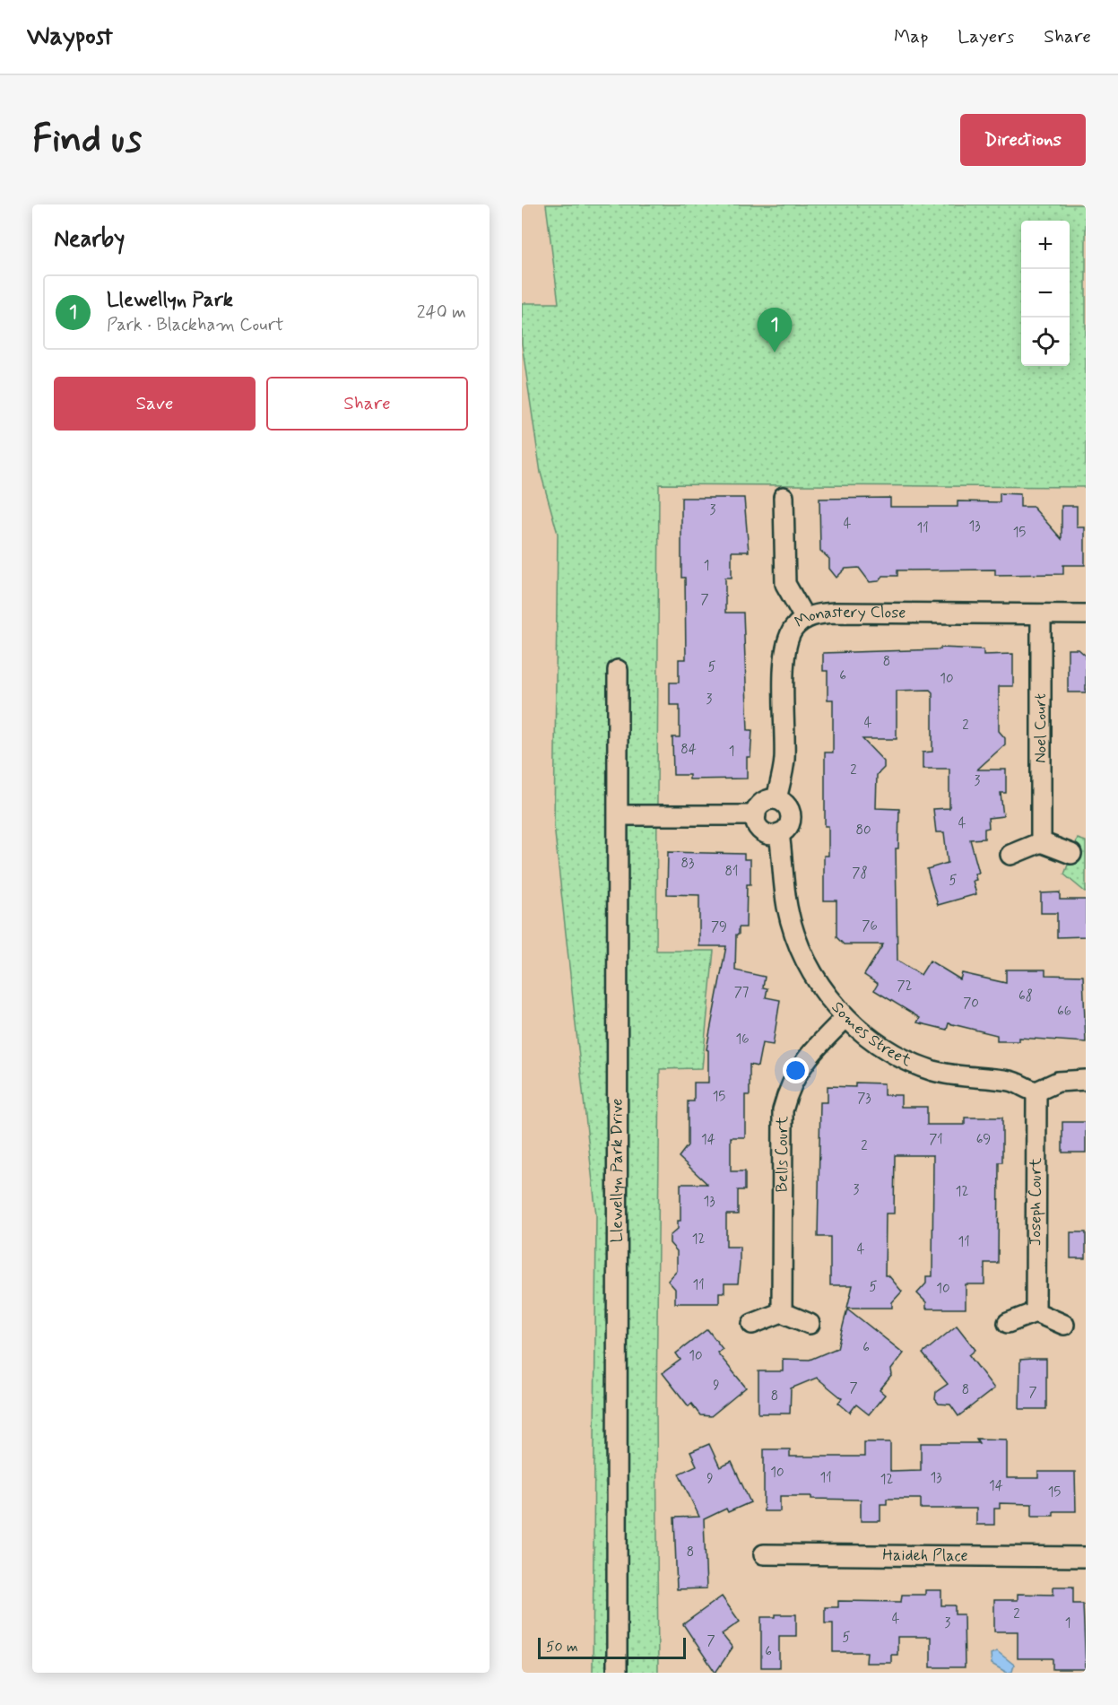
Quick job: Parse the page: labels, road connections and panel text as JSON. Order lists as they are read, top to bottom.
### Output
{
  "streets": {
    "street": [
      "Monastery Close",
      "Noel Court",
      "Somes Street",
      "Bells Court",
      "Llewellyn Park Drive",
      "Joseph Court",
      "Haideh Place"
    ]
  },
  "crossings": [
    ["Monastery Close", "Noel Court"],
    ["Monastery Close", "Somes Street"],
    ["Somes Street", "Bells Court"],
    ["Somes Street", "Joseph Court"]
  ],
  "house_numbers": [
    "3",
    "4",
    "13",
    "11",
    "15",
    "1",
    "7",
    "8",
    "5",
    "6",
    "10",
    "3",
    "4",
    "2",
    "84",
    "1",
    "2",
    "3",
    "4",
    "80",
    "83",
    "81",
    "78",
    "5",
    "76",
    "79",
    "72",
    "77",
    "68",
    "70",
    "66",
    "16",
    "15",
    "73",
    "14",
    "71",
    "69",
    "2",
    "3",
    "12",
    "13",
    "12",
    "11",
    "4",
    "11",
    "5",
    "10",
    "6",
    "10",
    "9",
    "7",
    "8",
    "7",
    "8",
    "10",
    "11",
    "13",
    "9",
    "12",
    "14",
    "15",
    "8",
    "2",
    "4",
    "3",
    "1",
    "5",
    "7",
    "6"
  ],
  "scale_bar": "50 m",
  "page": {
    "header": "Waypost",
    "nav": ["Map", "Layers", "Share"],
    "buttons": [
      "Directions",
      ["Save", "Share"]
    ],
    "title": "Find us",
    "heading": "Nearby",
    "map_buttons": ["+", "−"],
    "list": [
      {
        "mark": "1",
        "name": "Llewellyn Park",
        "note": "Park · Blackham Court",
        "value": "240 m"
      }
    ],
    "pins": "1",
    "scale": "50 m"
  }
}
